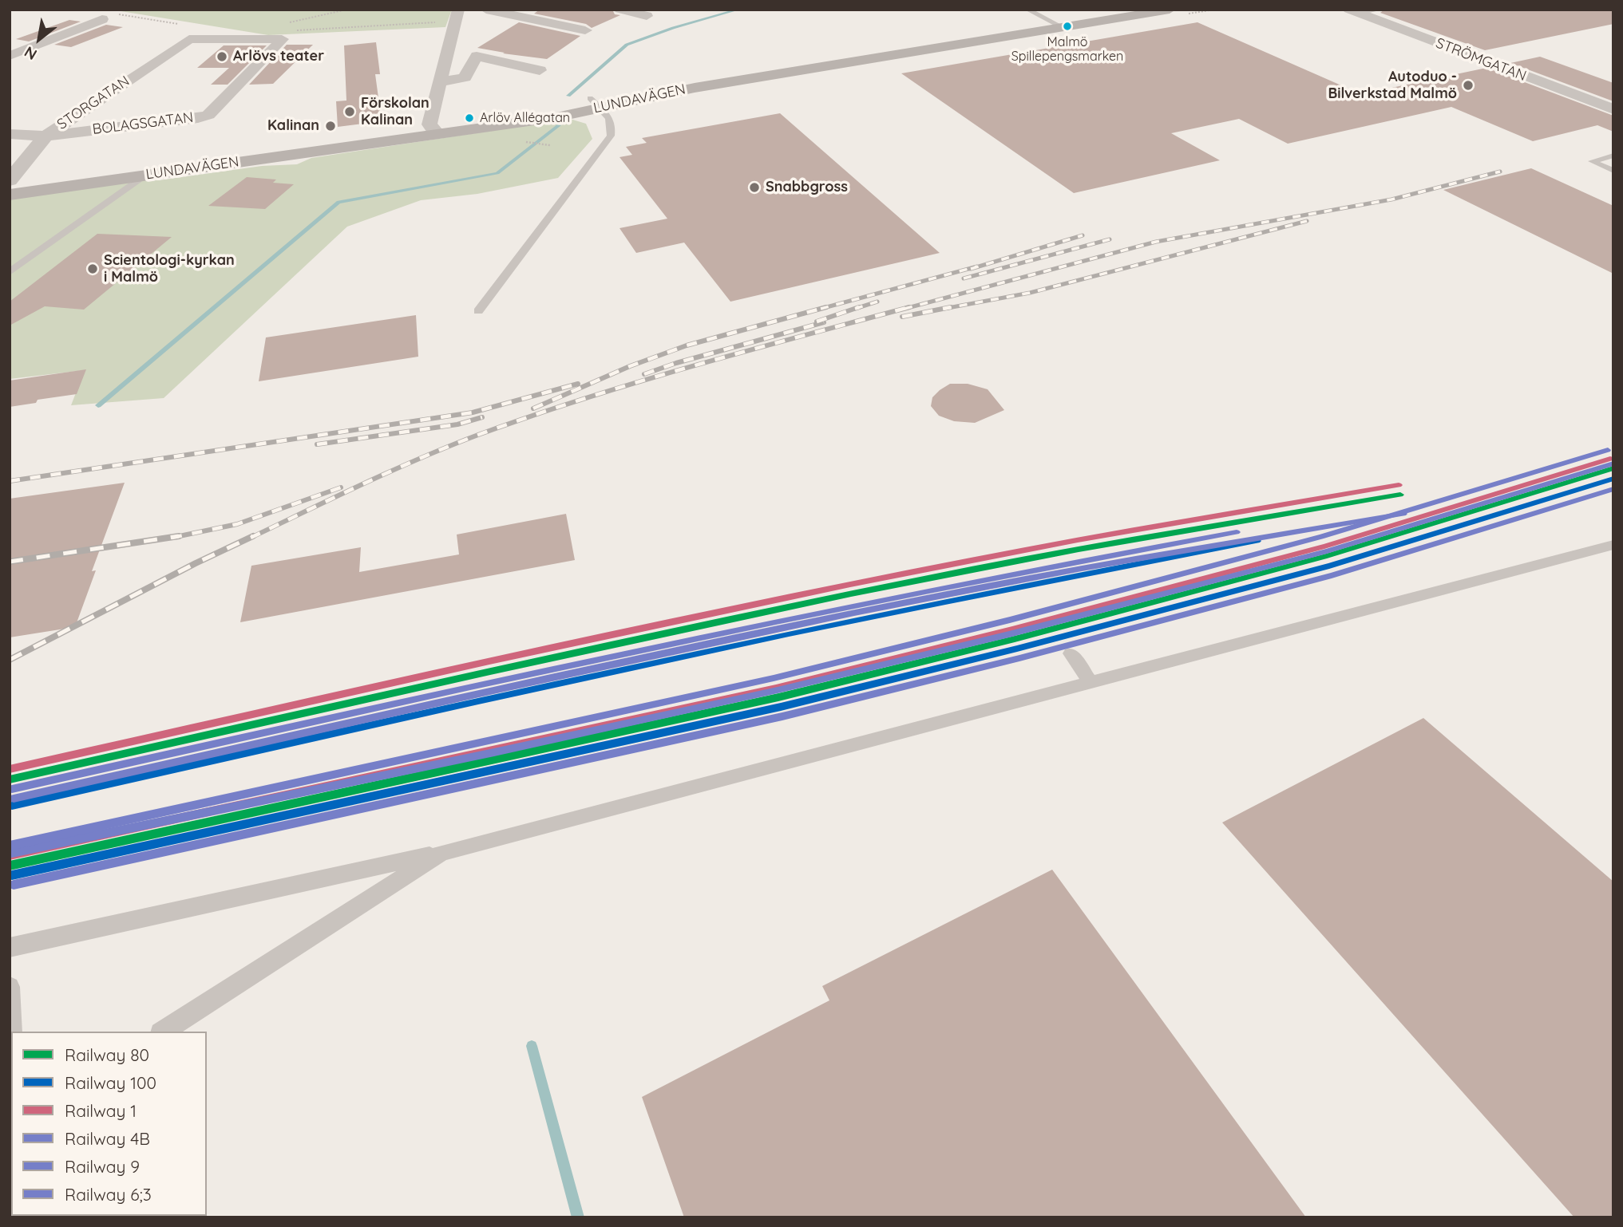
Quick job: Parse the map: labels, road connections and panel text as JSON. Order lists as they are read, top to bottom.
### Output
{
  "streets": {
    "main road": ["LUNDAVÄGEN"],
    "street": ["STRÖMGATAN", "STORGATAN", "BOLAGSGATAN"]
  },
  "crossings": [
    ["STORGATAN", "BOLAGSGATAN"]
  ],
  "places": [
    "Malmö Spillepengsmarken",
    "Arlövs teater",
    "Autoduo - Bilverkstad Malmö",
    "Förskolan Kalinan",
    "Arlöv Allégatan",
    "Kalinan",
    "Snabbgross",
    "Scientologi-kyrkan i Malmö"
  ],
  "lines": [
    "rail line 6;3",
    "rail line 1",
    "rail line 9",
    "rail line 80",
    "rail line 100",
    "rail line 4B"
  ],
  "legend": [
    "Railway 80",
    "Railway 100",
    "Railway 1",
    "Railway 4B",
    "Railway 9",
    "Railway 6;3"
  ],
  "north": "bottom left"
}
